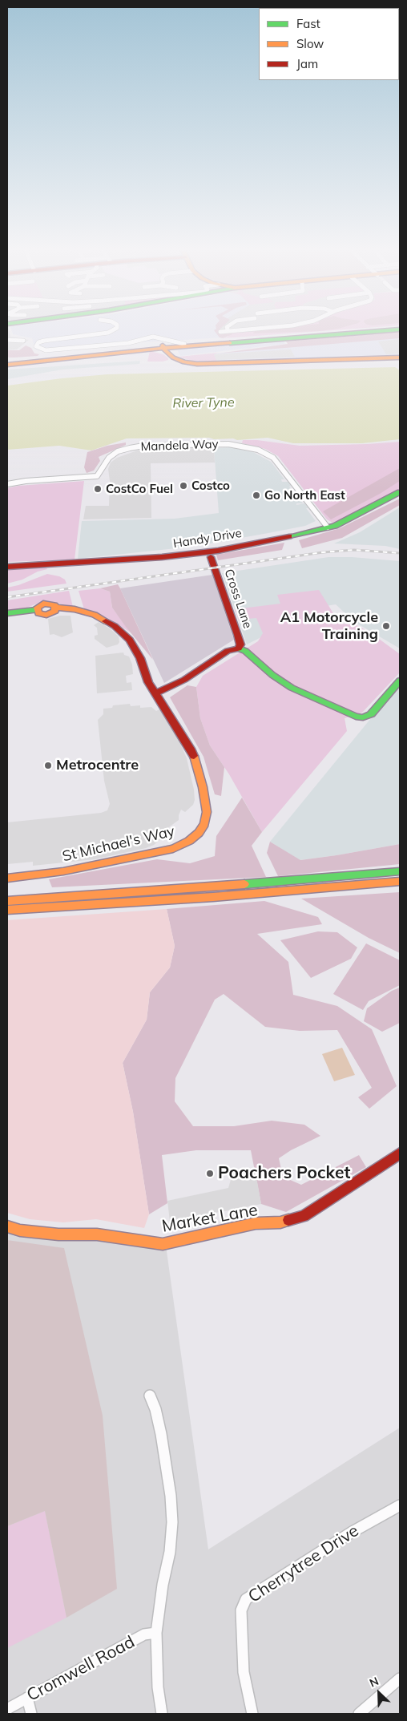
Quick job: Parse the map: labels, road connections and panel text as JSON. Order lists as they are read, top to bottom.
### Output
{
  "streets": {
    "main road": [
      "Handy Drive",
      "Cross Lane",
      "St Michael's Way",
      "Market Lane"
    ],
    "street": ["Mandela Way", "Cherrytree Drive", "Cromwell Road"]
  },
  "crossings": [
    ["Mandela Way", "Handy Drive"],
    ["Cross Lane", "St Michael's Way"]
  ],
  "water": ["River Tyne"],
  "places": [
    "Costco",
    "CostCo Fuel",
    "Go North East",
    "A1 Motorcycle Training",
    "Metrocentre",
    "Poachers Pocket"
  ],
  "legend": ["Fast", "Slow", "Jam"],
  "north": "top left"
}
